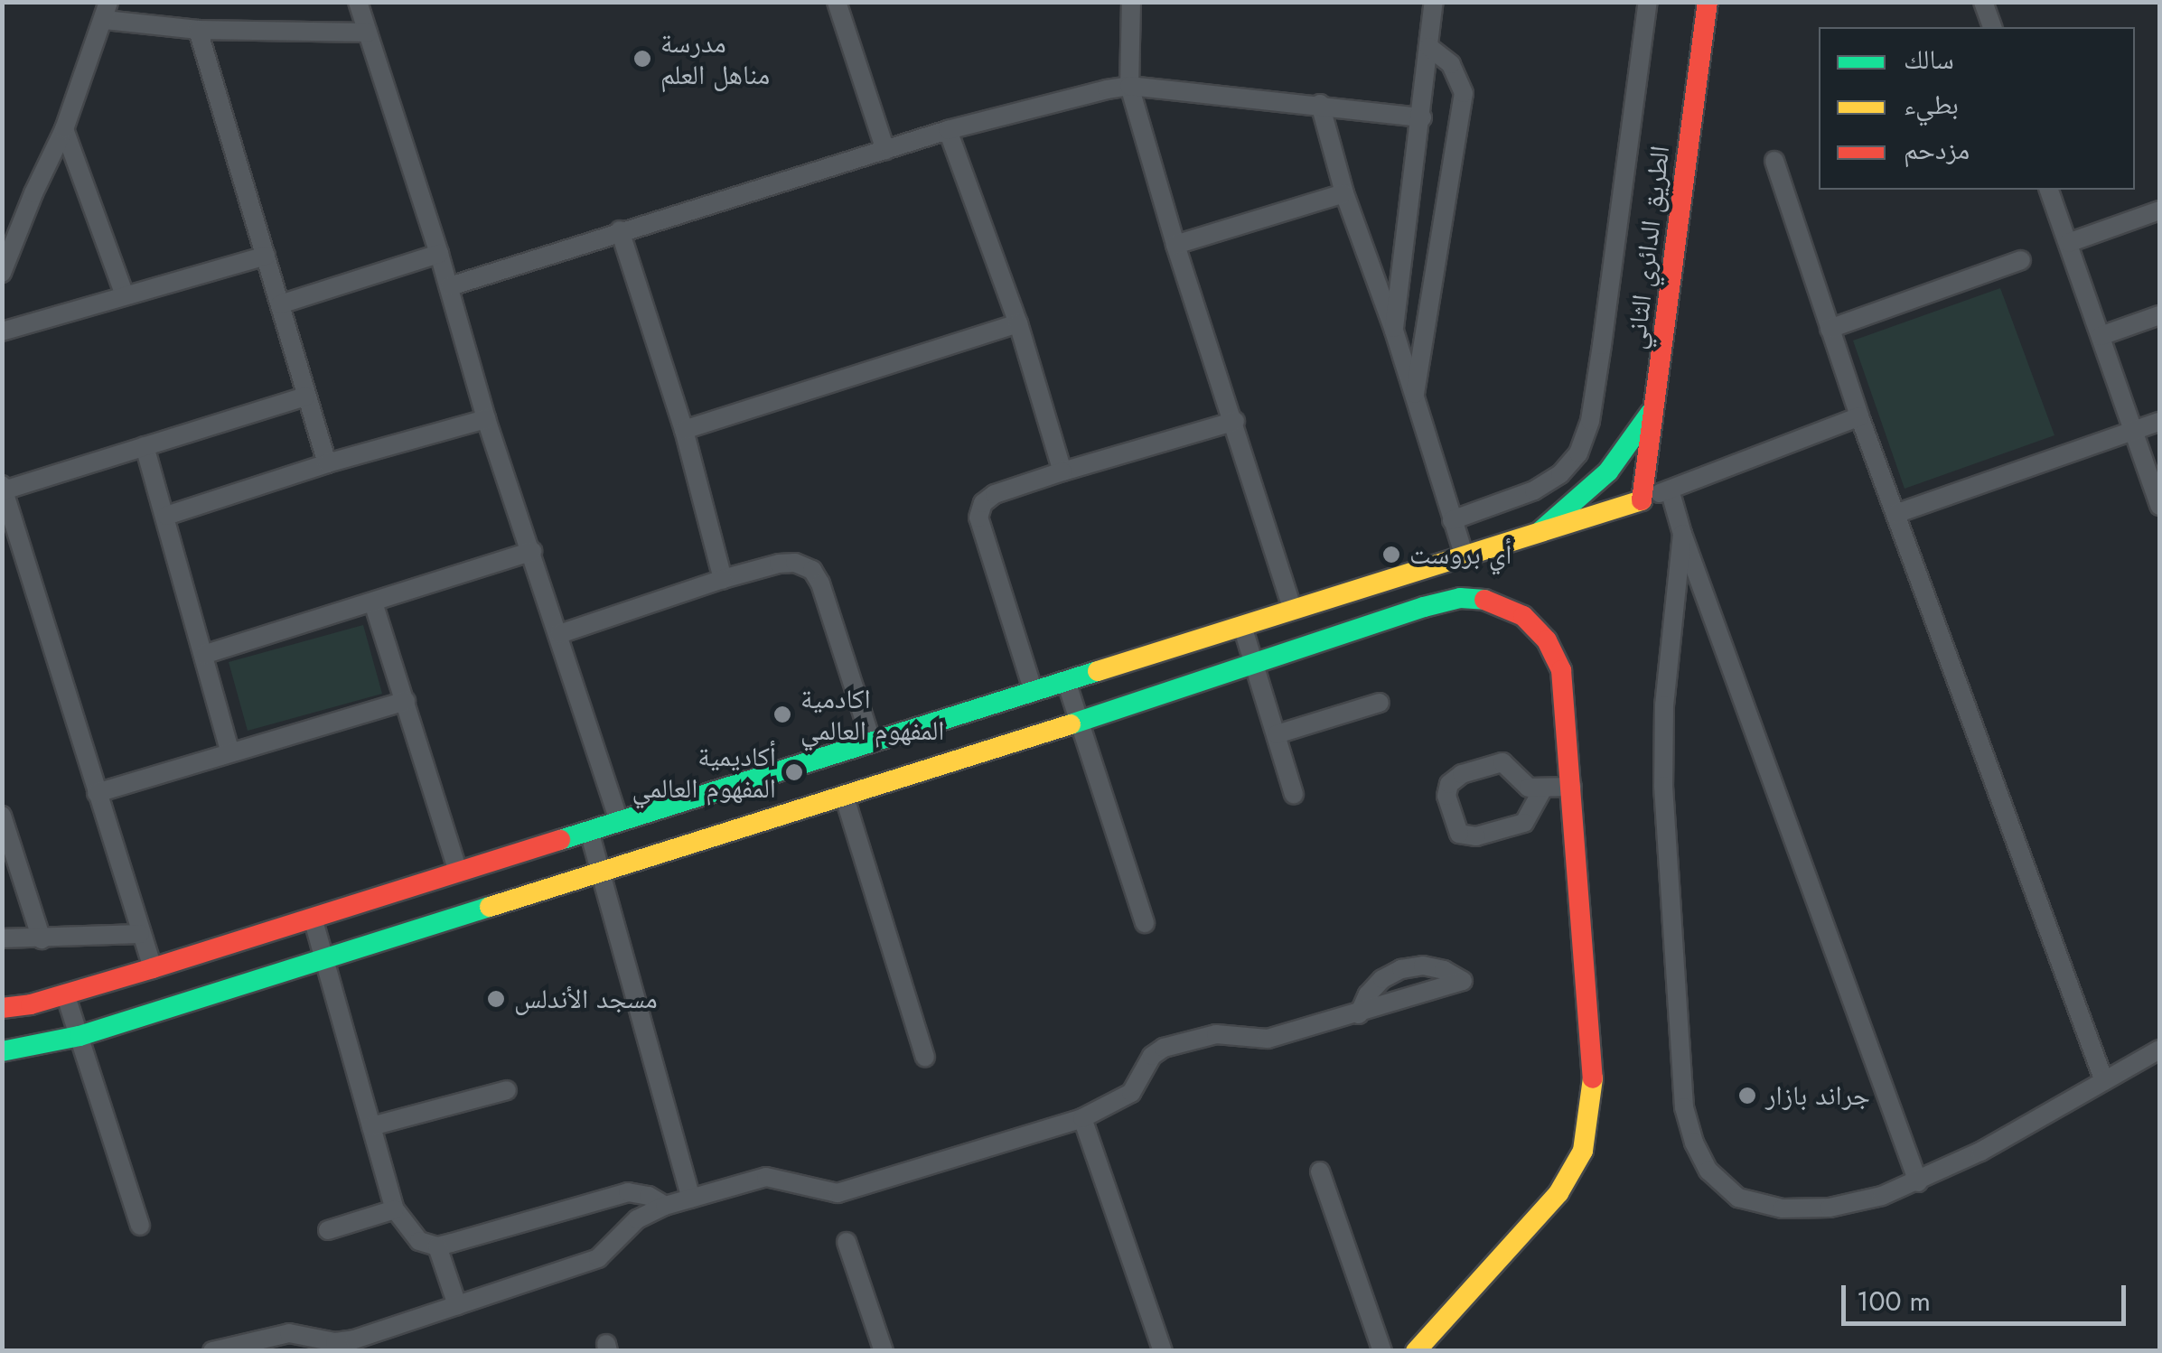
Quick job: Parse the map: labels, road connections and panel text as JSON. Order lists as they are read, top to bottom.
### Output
{
  "streets": {
    "main road": ["الطريق الدائري الثاني"]
  },
  "places": [
    "مدرسة مناهل العلم",
    "أي بروست",
    "اكادمية المفهوم العالمي",
    "أكاديمية المفهوم العالمي",
    "مسجد الأندلس",
    "جراند بازار"
  ],
  "legend": ["سالك", "بطيء", "مزدحم"],
  "scale_bar": "100 m"
}
